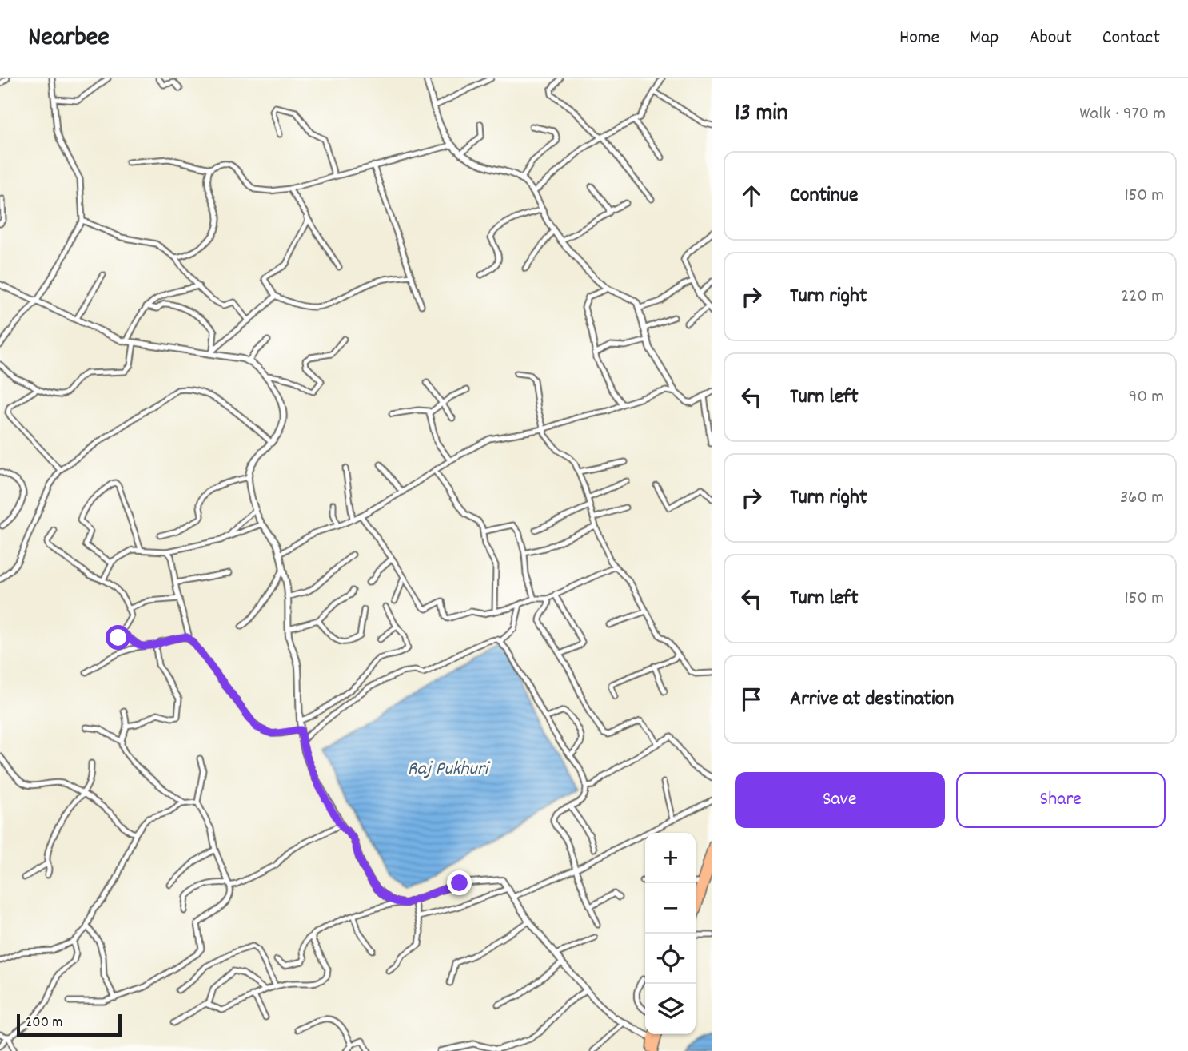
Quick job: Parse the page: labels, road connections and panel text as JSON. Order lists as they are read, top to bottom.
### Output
{
  "water": ["Raj Pukhuri"],
  "scale_bar": "200 m",
  "page": {
    "header": "Nearbee",
    "nav": [
      "Home",
      "Map",
      "About",
      "Contact"
    ],
    "heading": ["13 min", "Walk · 970 m"],
    "list": [
      ["Continue", "150 m"],
      ["Turn right", "220 m"],
      ["Turn left", "90 m"],
      ["Turn right", "360 m"],
      ["Turn left", "150 m"],
      "Arrive at destination"
    ],
    "buttons": ["Save", "Share"],
    "map_buttons": ["+", "−"],
    "scale": "200 m"
  }
}
